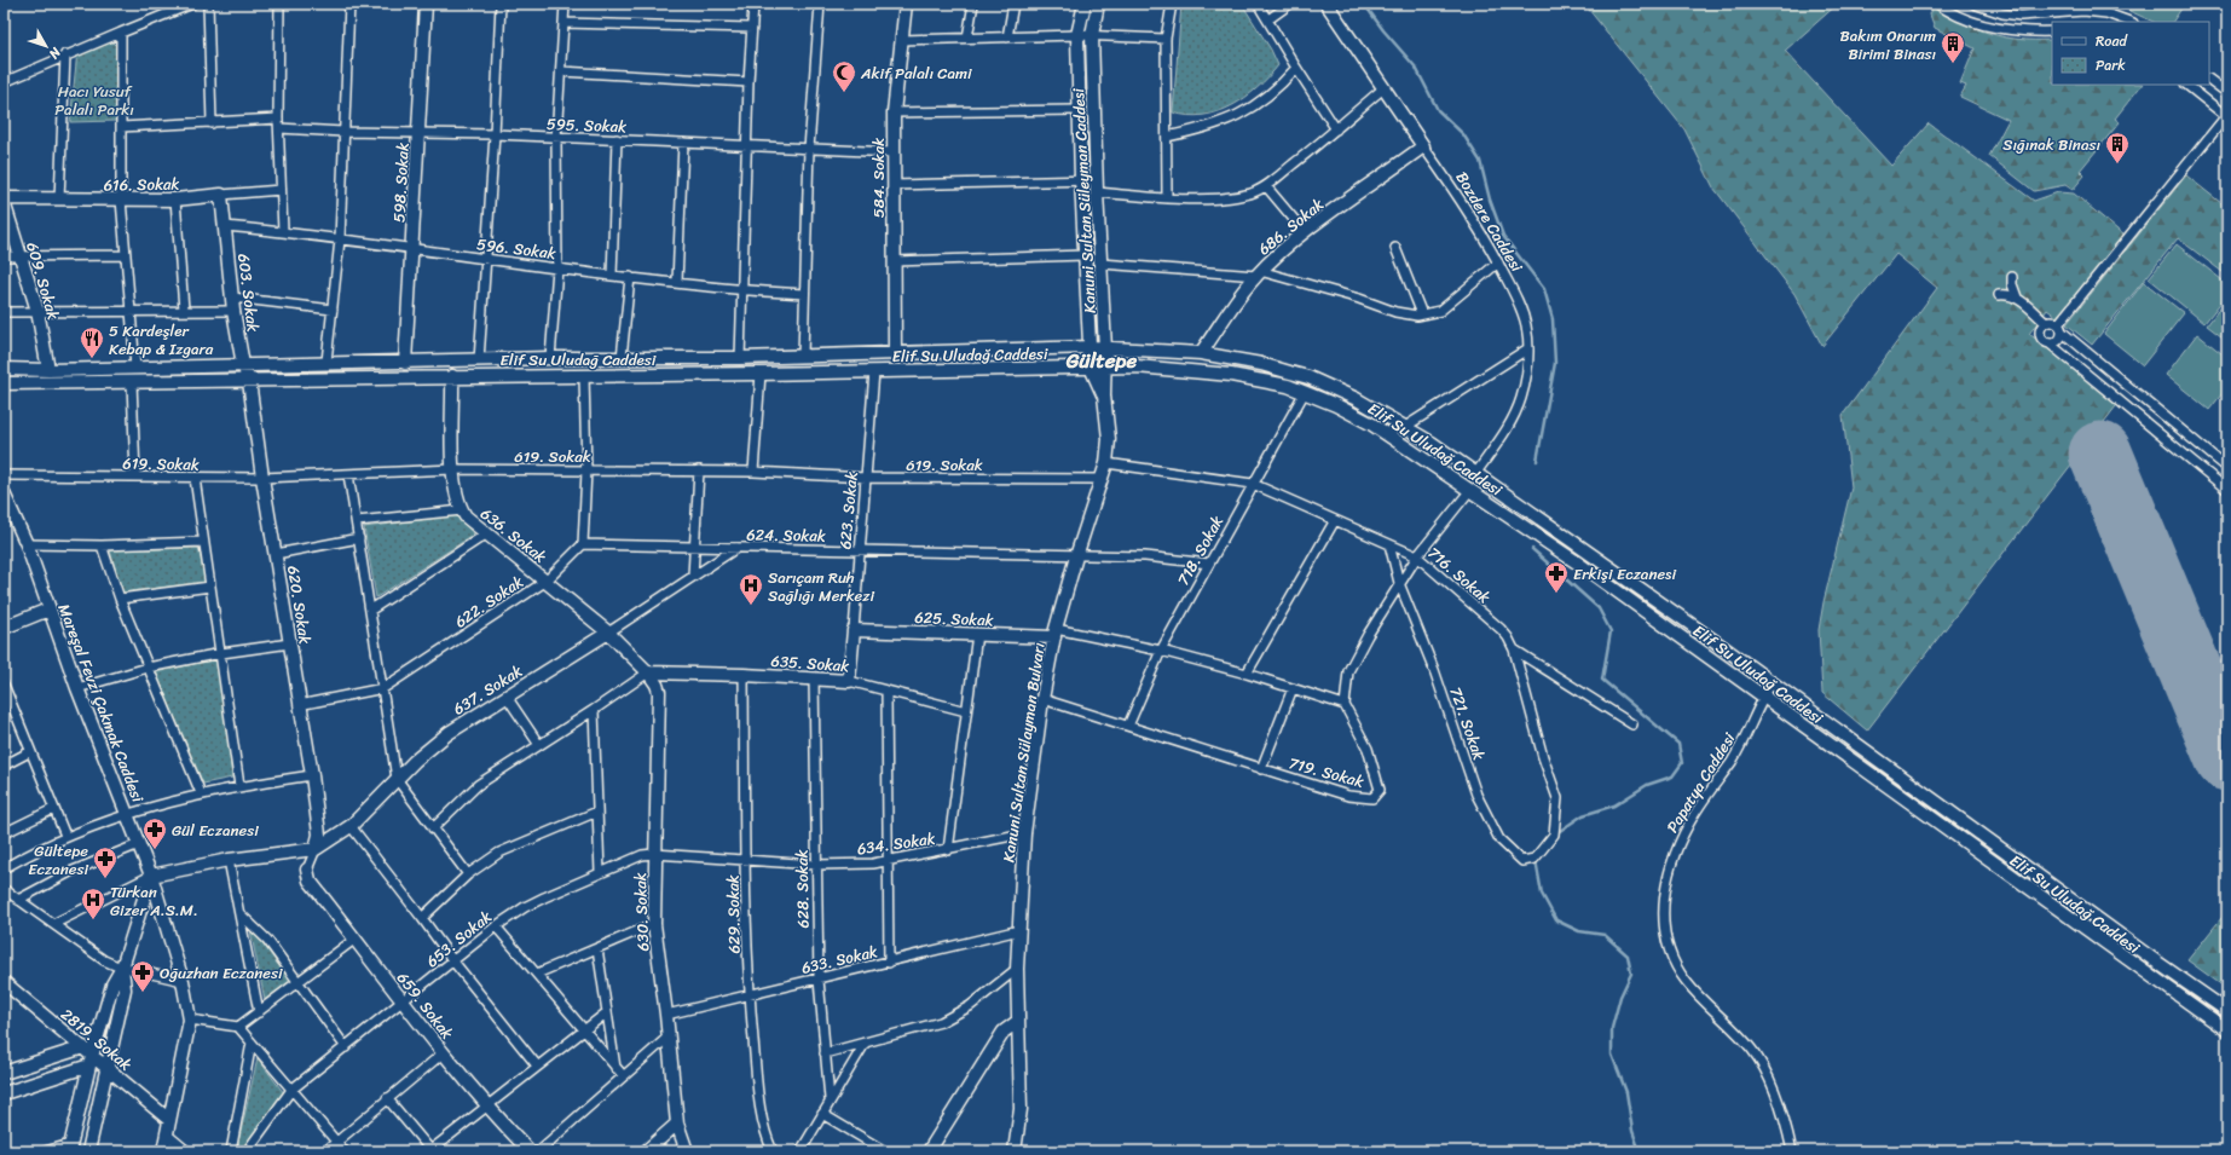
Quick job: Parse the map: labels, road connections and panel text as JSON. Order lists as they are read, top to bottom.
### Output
{
  "streets": {
    "main road": [
      "584. Sokak",
      "598. Sokak",
      "616. Sokak",
      "Kanuni Sultan Süleyman Caddesi",
      "Bozdere Caddesi",
      "686. Sokak",
      "609. Sokak",
      "603. Sokak",
      "Elif Su Uludağ Caddesi",
      "623. Sokak",
      "636. Sokak",
      "620. Sokak",
      "625. Sokak",
      "635. Sokak",
      "637. Sokak",
      "Mareşal Fevzi Çakmak Caddesi",
      "Kanuni Sultan Sülayman Bulvarı",
      "630. Sokak",
      "659. Sokak",
      "2819. Sokak"
    ],
    "street": [
      "595. Sokak",
      "596. Sokak",
      "619. Sokak",
      "624. Sokak",
      "718. Sokak",
      "716. Sokak",
      "622. Sokak",
      "721. Sokak",
      "719. Sokak",
      "Papatya Caddesi",
      "634. Sokak",
      "628. Sokak",
      "629. Sokak",
      "653. Sokak",
      "633. Sokak"
    ]
  },
  "crossings": [
    ["595. Sokak", "584. Sokak"],
    ["595. Sokak", "598. Sokak"],
    ["584. Sokak", "Elif Su Uludağ Caddesi"],
    ["598. Sokak", "596. Sokak"],
    ["598. Sokak", "Elif Su Uludağ Caddesi"],
    ["616. Sokak", "609. Sokak"],
    ["616. Sokak", "603. Sokak"],
    ["Kanuni Sultan Süleyman Caddesi", "Elif Su Uludağ Caddesi"],
    ["Kanuni Sultan Süleyman Caddesi", "Kanuni Sultan Sülayman Bulvarı"],
    ["Bozdere Caddesi", "686. Sokak"],
    ["Bozdere Caddesi", "Elif Su Uludağ Caddesi"],
    ["686. Sokak", "Elif Su Uludağ Caddesi"],
    ["596. Sokak", "603. Sokak"],
    ["609. Sokak", "Elif Su Uludağ Caddesi"],
    ["603. Sokak", "Elif Su Uludağ Caddesi"],
    ["603. Sokak", "620. Sokak"],
    ["Elif Su Uludağ Caddesi", "623. Sokak"],
    ["Elif Su Uludağ Caddesi", "636. Sokak"],
    ["Elif Su Uludağ Caddesi", "718. Sokak"],
    ["Elif Su Uludağ Caddesi", "620. Sokak"],
    ["Elif Su Uludağ Caddesi", "Papatya Caddesi"],
    ["619. Sokak", "623. Sokak"],
    ["619. Sokak", "636. Sokak"],
    ["619. Sokak", "620. Sokak"],
    ["619. Sokak", "Kanuni Sultan Sülayman Bulvarı"],
    ["623. Sokak", "624. Sokak"],
    ["623. Sokak", "625. Sokak"],
    ["623. Sokak", "635. Sokak"],
    ["636. Sokak", "622. Sokak"],
    ["636. Sokak", "635. Sokak"],
    ["636. Sokak", "637. Sokak"],
    ["636. Sokak", "630. Sokak"],
    ["624. Sokak", "718. Sokak"],
    ["624. Sokak", "622. Sokak"],
    ["624. Sokak", "637. Sokak"],
    ["624. Sokak", "Kanuni Sultan Sülayman Bulvarı"],
    ["718. Sokak", "716. Sokak"],
    ["718. Sokak", "719. Sokak"],
    ["716. Sokak", "721. Sokak"],
    ["716. Sokak", "Kanuni Sultan Sülayman Bulvarı"],
    ["622. Sokak", "620. Sokak"],
    ["620. Sokak", "637. Sokak"],
    ["625. Sokak", "Kanuni Sultan Sülayman Bulvarı"],
    ["635. Sokak", "628. Sokak"],
    ["635. Sokak", "630. Sokak"],
    ["635. Sokak", "629. Sokak"],
    ["Mareşal Fevzi Çakmak Caddesi", "2819. Sokak"],
    ["Kanuni Sultan Sülayman Bulvarı", "719. Sokak"],
    ["Kanuni Sultan Sülayman Bulvarı", "634. Sokak"],
    ["Kanuni Sultan Sülayman Bulvarı", "633. Sokak"],
    ["634. Sokak", "628. Sokak"],
    ["634. Sokak", "630. Sokak"],
    ["634. Sokak", "629. Sokak"],
    ["634. Sokak", "653. Sokak"],
    ["628. Sokak", "633. Sokak"],
    ["630. Sokak", "653. Sokak"],
    ["630. Sokak", "633. Sokak"],
    ["629. Sokak", "633. Sokak"],
    ["653. Sokak", "659. Sokak"]
  ],
  "districts": ["Gültepe"],
  "parks": ["Hacı Yusuf Palalı Parkı"],
  "places": {
    "building": ["Bakım Onarım Birimi Binası", "Sığınak Binası"],
    "mosque": ["Akif Palalı Cami"],
    "restaurant": ["5 Kardeşler Kebap & Izgara"],
    "pharmacy": [
      "Erkişi Eczanesi",
      "Gül Eczanesi",
      "Gültepe Eczanesi",
      "Oğuzhan Eczanesi"
    ],
    "hospital": ["Sarıçam Ruh Sağlığı Merkezi", "Türkan Gizer A.S.M."]
  },
  "legend": ["Road", "Park"],
  "north": "bottom right"
}
